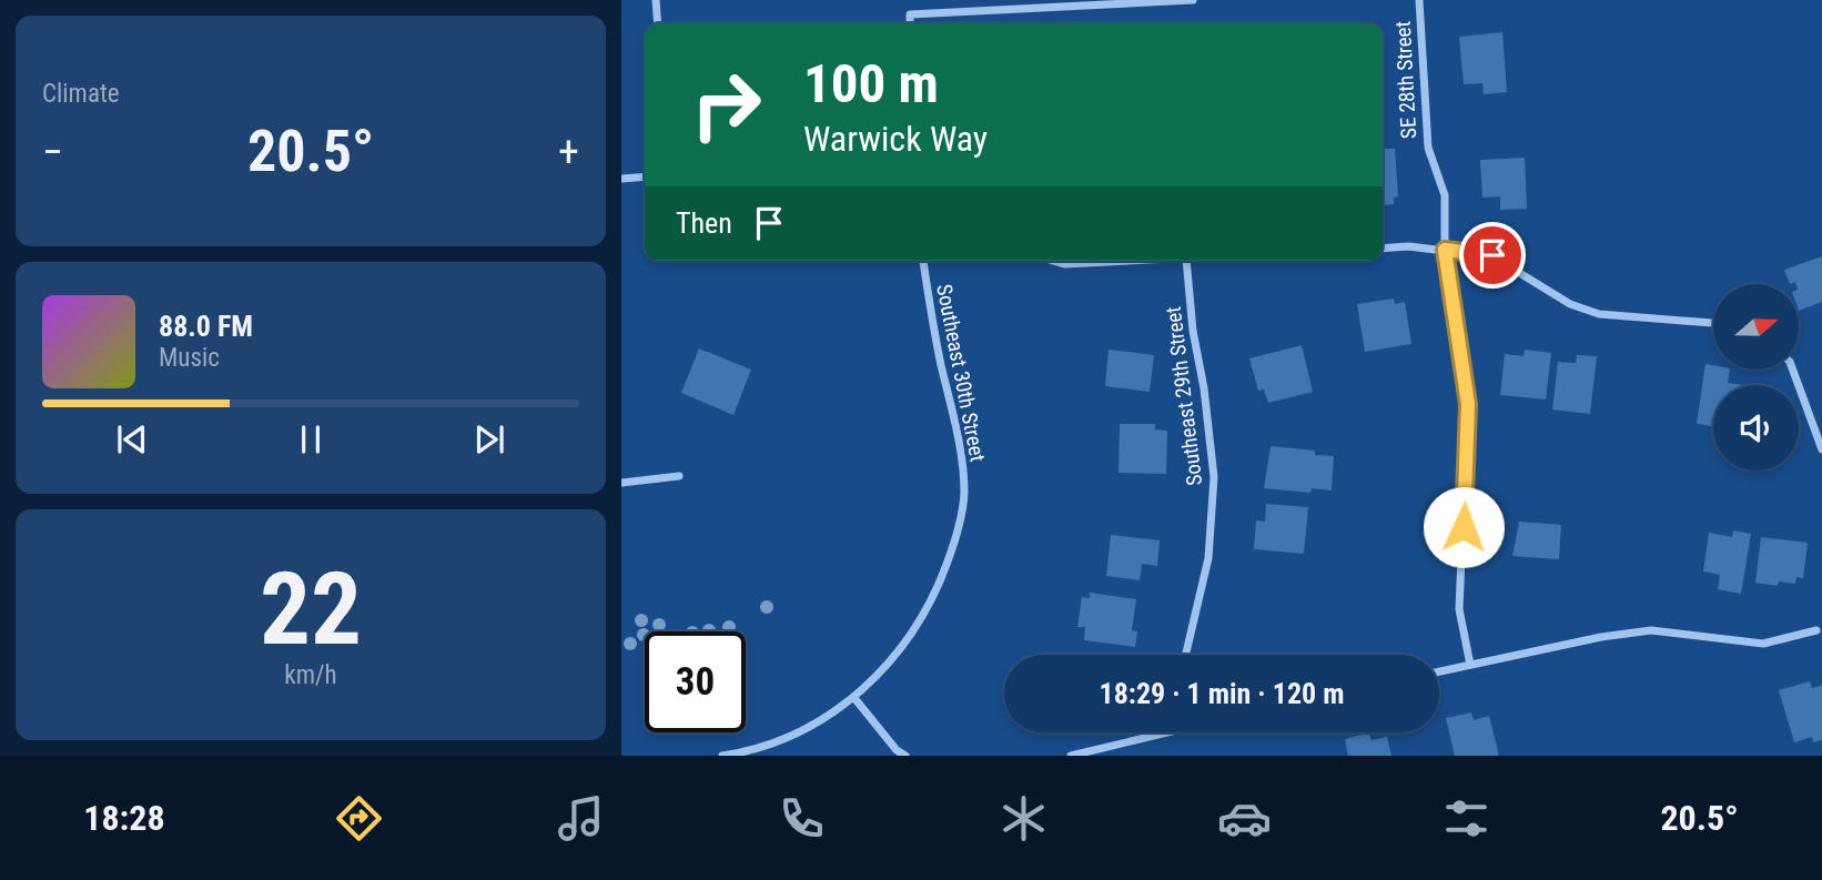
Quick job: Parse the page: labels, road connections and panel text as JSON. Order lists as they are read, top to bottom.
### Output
{
  "streets": {
    "street": ["SE 28th Street", "Southeast 30th Street", "Southeast 29th Street"]
  },
  "north": "right",
  "page": {
    "tile": [
      "Climate",
      ["22", "km/h"]
    ],
    "turn": ["100 m", "Warwick Way"],
    "heat": ["−", "20.5°", "+"],
    "then": "Then",
    "song": ["88.0 FM", "Music"],
    "limit": "30",
    "trip": "18:29 · 1 min · 120 m",
    "tabs": ["18:28", "20.5°"]
  }
}
